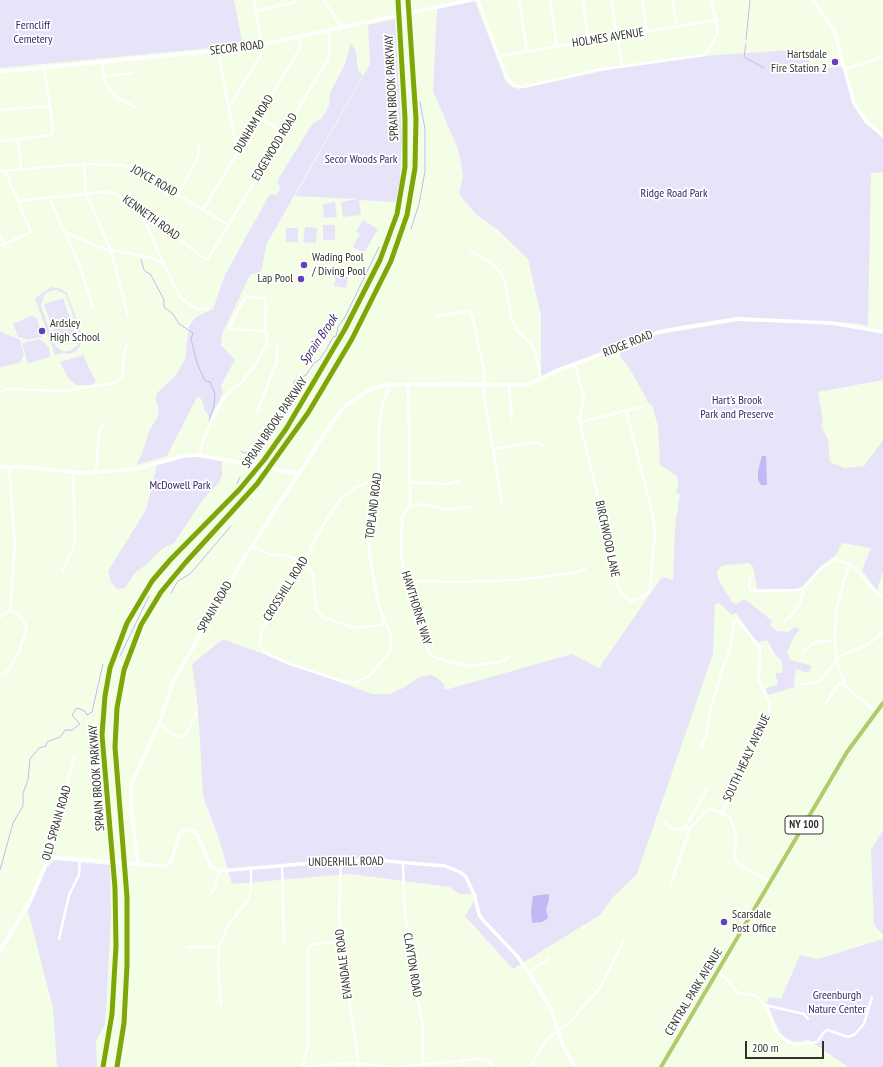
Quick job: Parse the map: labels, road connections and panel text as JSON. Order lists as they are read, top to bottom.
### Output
{
  "streets": {
    "highway": ["SPRAIN BROOK PARKWAY"],
    "main road": ["NY 100", "CENTRAL PARK AVENUE"],
    "street": [
      "HOLMES AVENUE",
      "SECOR ROAD",
      "DUNHAM ROAD",
      "EDGEWOOD ROAD",
      "JOYCE ROAD",
      "KENNETH ROAD",
      "RIDGE ROAD",
      "TOPLAND ROAD",
      "BIRCHWOOD LANE",
      "CROSSHILL ROAD",
      "SPRAIN ROAD",
      "HAWTHORNE WAY",
      "SOUTH HEALY AVENUE",
      "OLD SPRAIN ROAD",
      "UNDERHILL ROAD",
      "EVANDALE ROAD",
      "CLAYTON ROAD"
    ]
  },
  "crossings": [
    ["SECOR ROAD", "DUNHAM ROAD"],
    ["SECOR ROAD", "EDGEWOOD ROAD"],
    ["DUNHAM ROAD", "JOYCE ROAD"],
    ["EDGEWOOD ROAD", "JOYCE ROAD"],
    ["EDGEWOOD ROAD", "KENNETH ROAD"],
    ["RIDGE ROAD", "TOPLAND ROAD"],
    ["RIDGE ROAD", "BIRCHWOOD LANE"],
    ["RIDGE ROAD", "SPRAIN ROAD"],
    ["RIDGE ROAD", "HAWTHORNE WAY"],
    ["TOPLAND ROAD", "CROSSHILL ROAD"],
    ["SOUTH HEALY AVENUE", "CENTRAL PARK AVENUE"],
    ["UNDERHILL ROAD", "EVANDALE ROAD"],
    ["UNDERHILL ROAD", "CLAYTON ROAD"]
  ],
  "water": ["Sprain Brook"],
  "parks": [
    "Ferncliff Cemetery",
    "Secor Woods Park",
    "Ridge Road Park",
    "Hart's Brook Park and Preserve",
    "McDowell Park",
    "Greenburgh Nature Center"
  ],
  "places": [
    "Hartsdale Fire Station 2",
    "Wading Pool / Diving Pool",
    "Lap Pool",
    "Ardsley High School",
    "Scarsdale Post Office"
  ],
  "scale_bar": "200 m"
}
